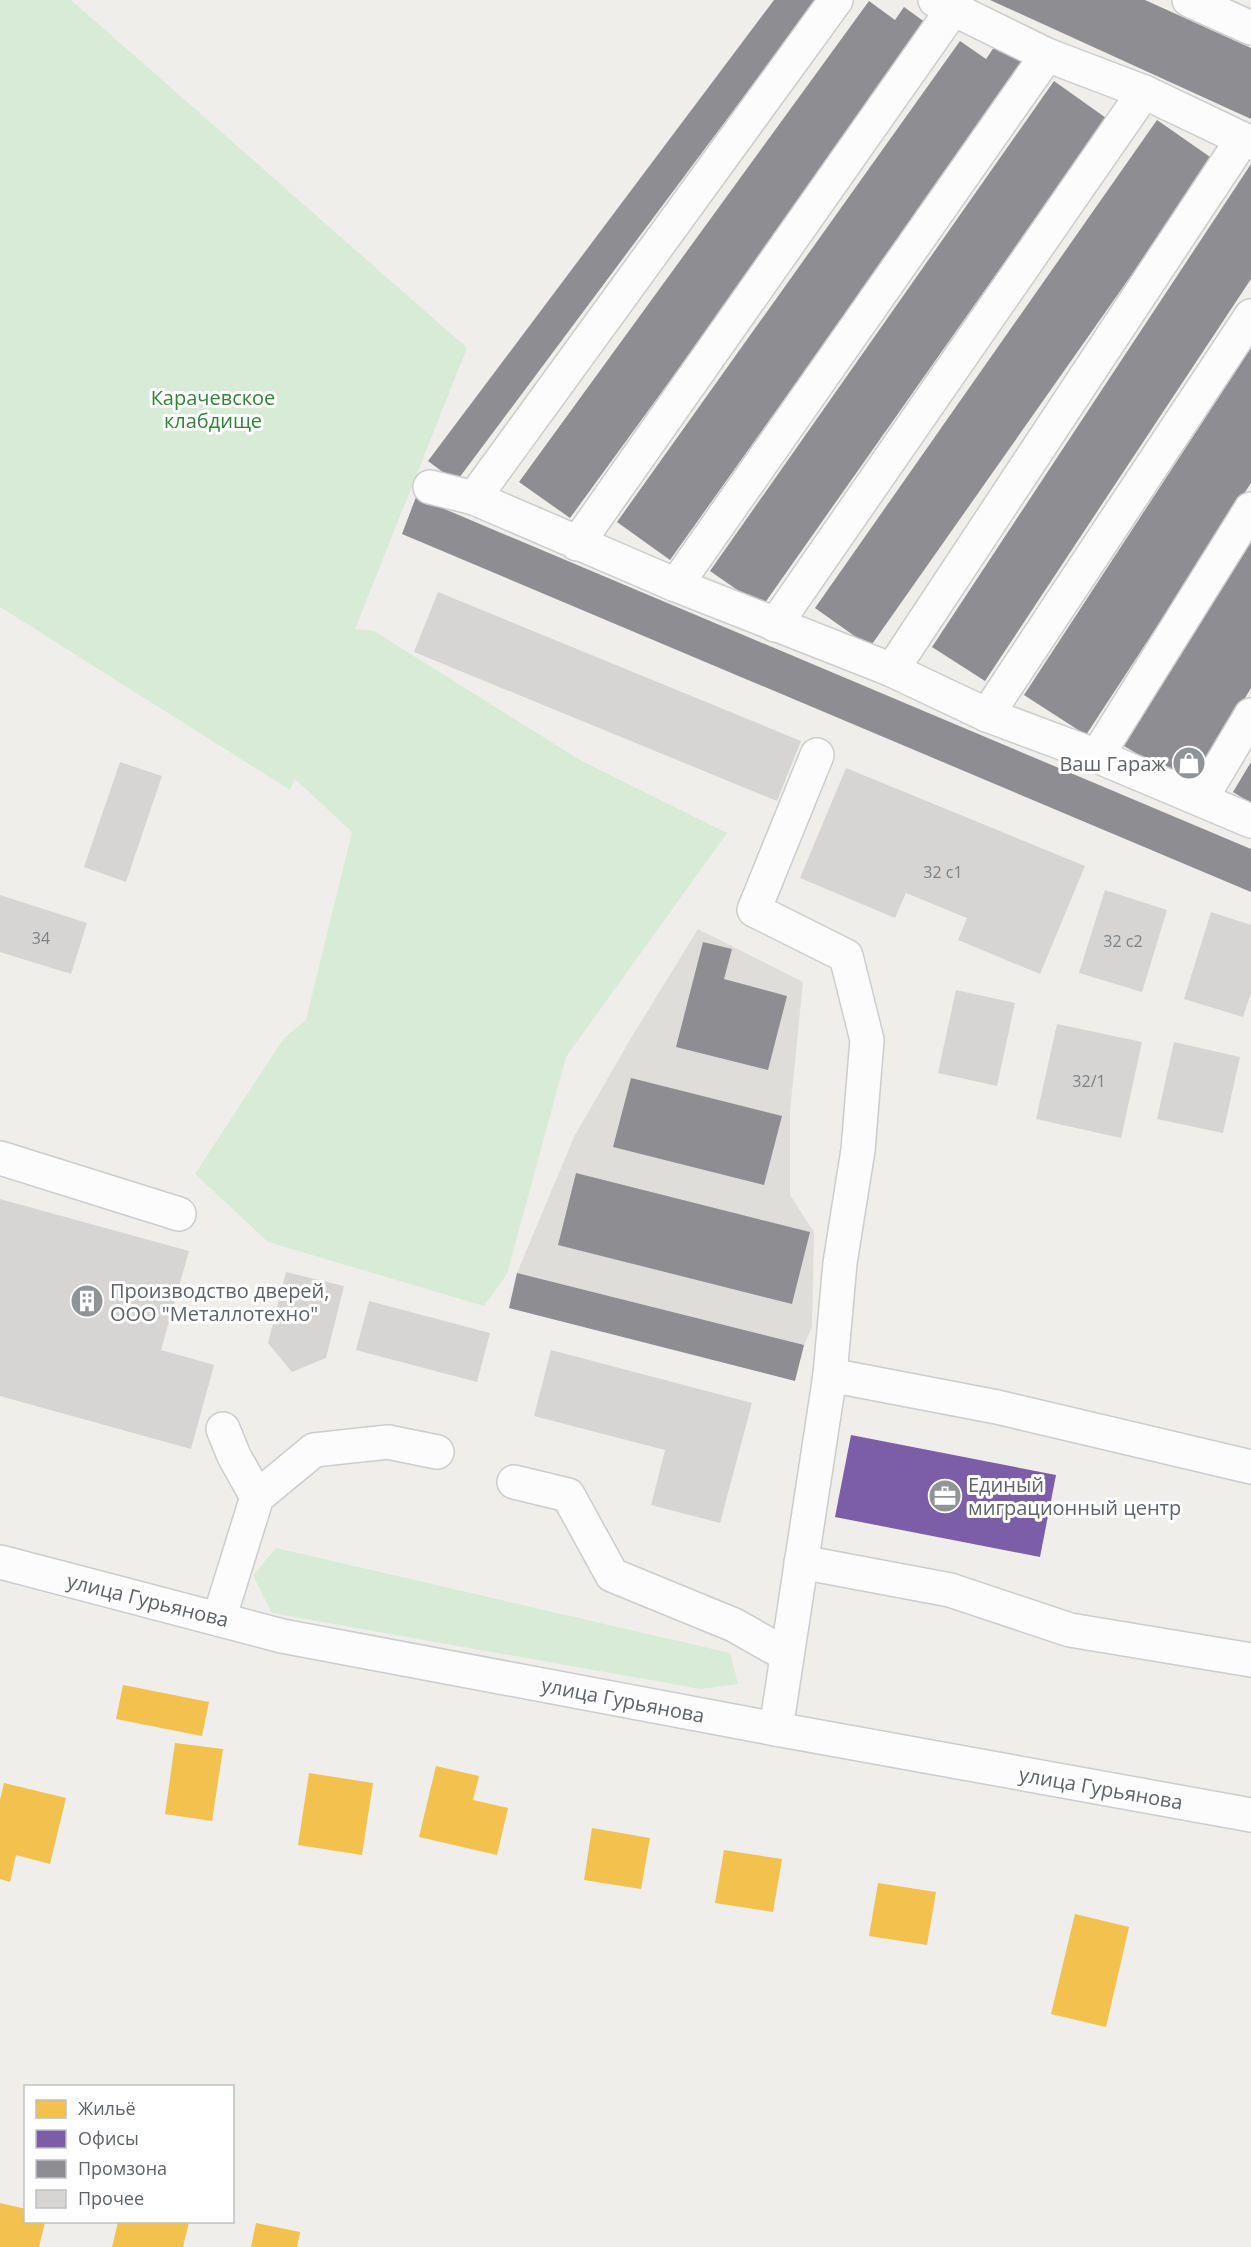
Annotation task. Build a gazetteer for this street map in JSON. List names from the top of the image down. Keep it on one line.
{"streets":{"street":["улица Гурьянова"]},"parks":["Карачевское клабдище"],"places":{"shop":["Ваш Гараж"],"building":["Производство дверей, ООО \"Металлотехно\""],"office":["Единый миграционный центр"]},"house_numbers":["32 с1","34","32 с2","32/1"],"legend":["Жильё","Офисы","Промзона","Прочее"]}
